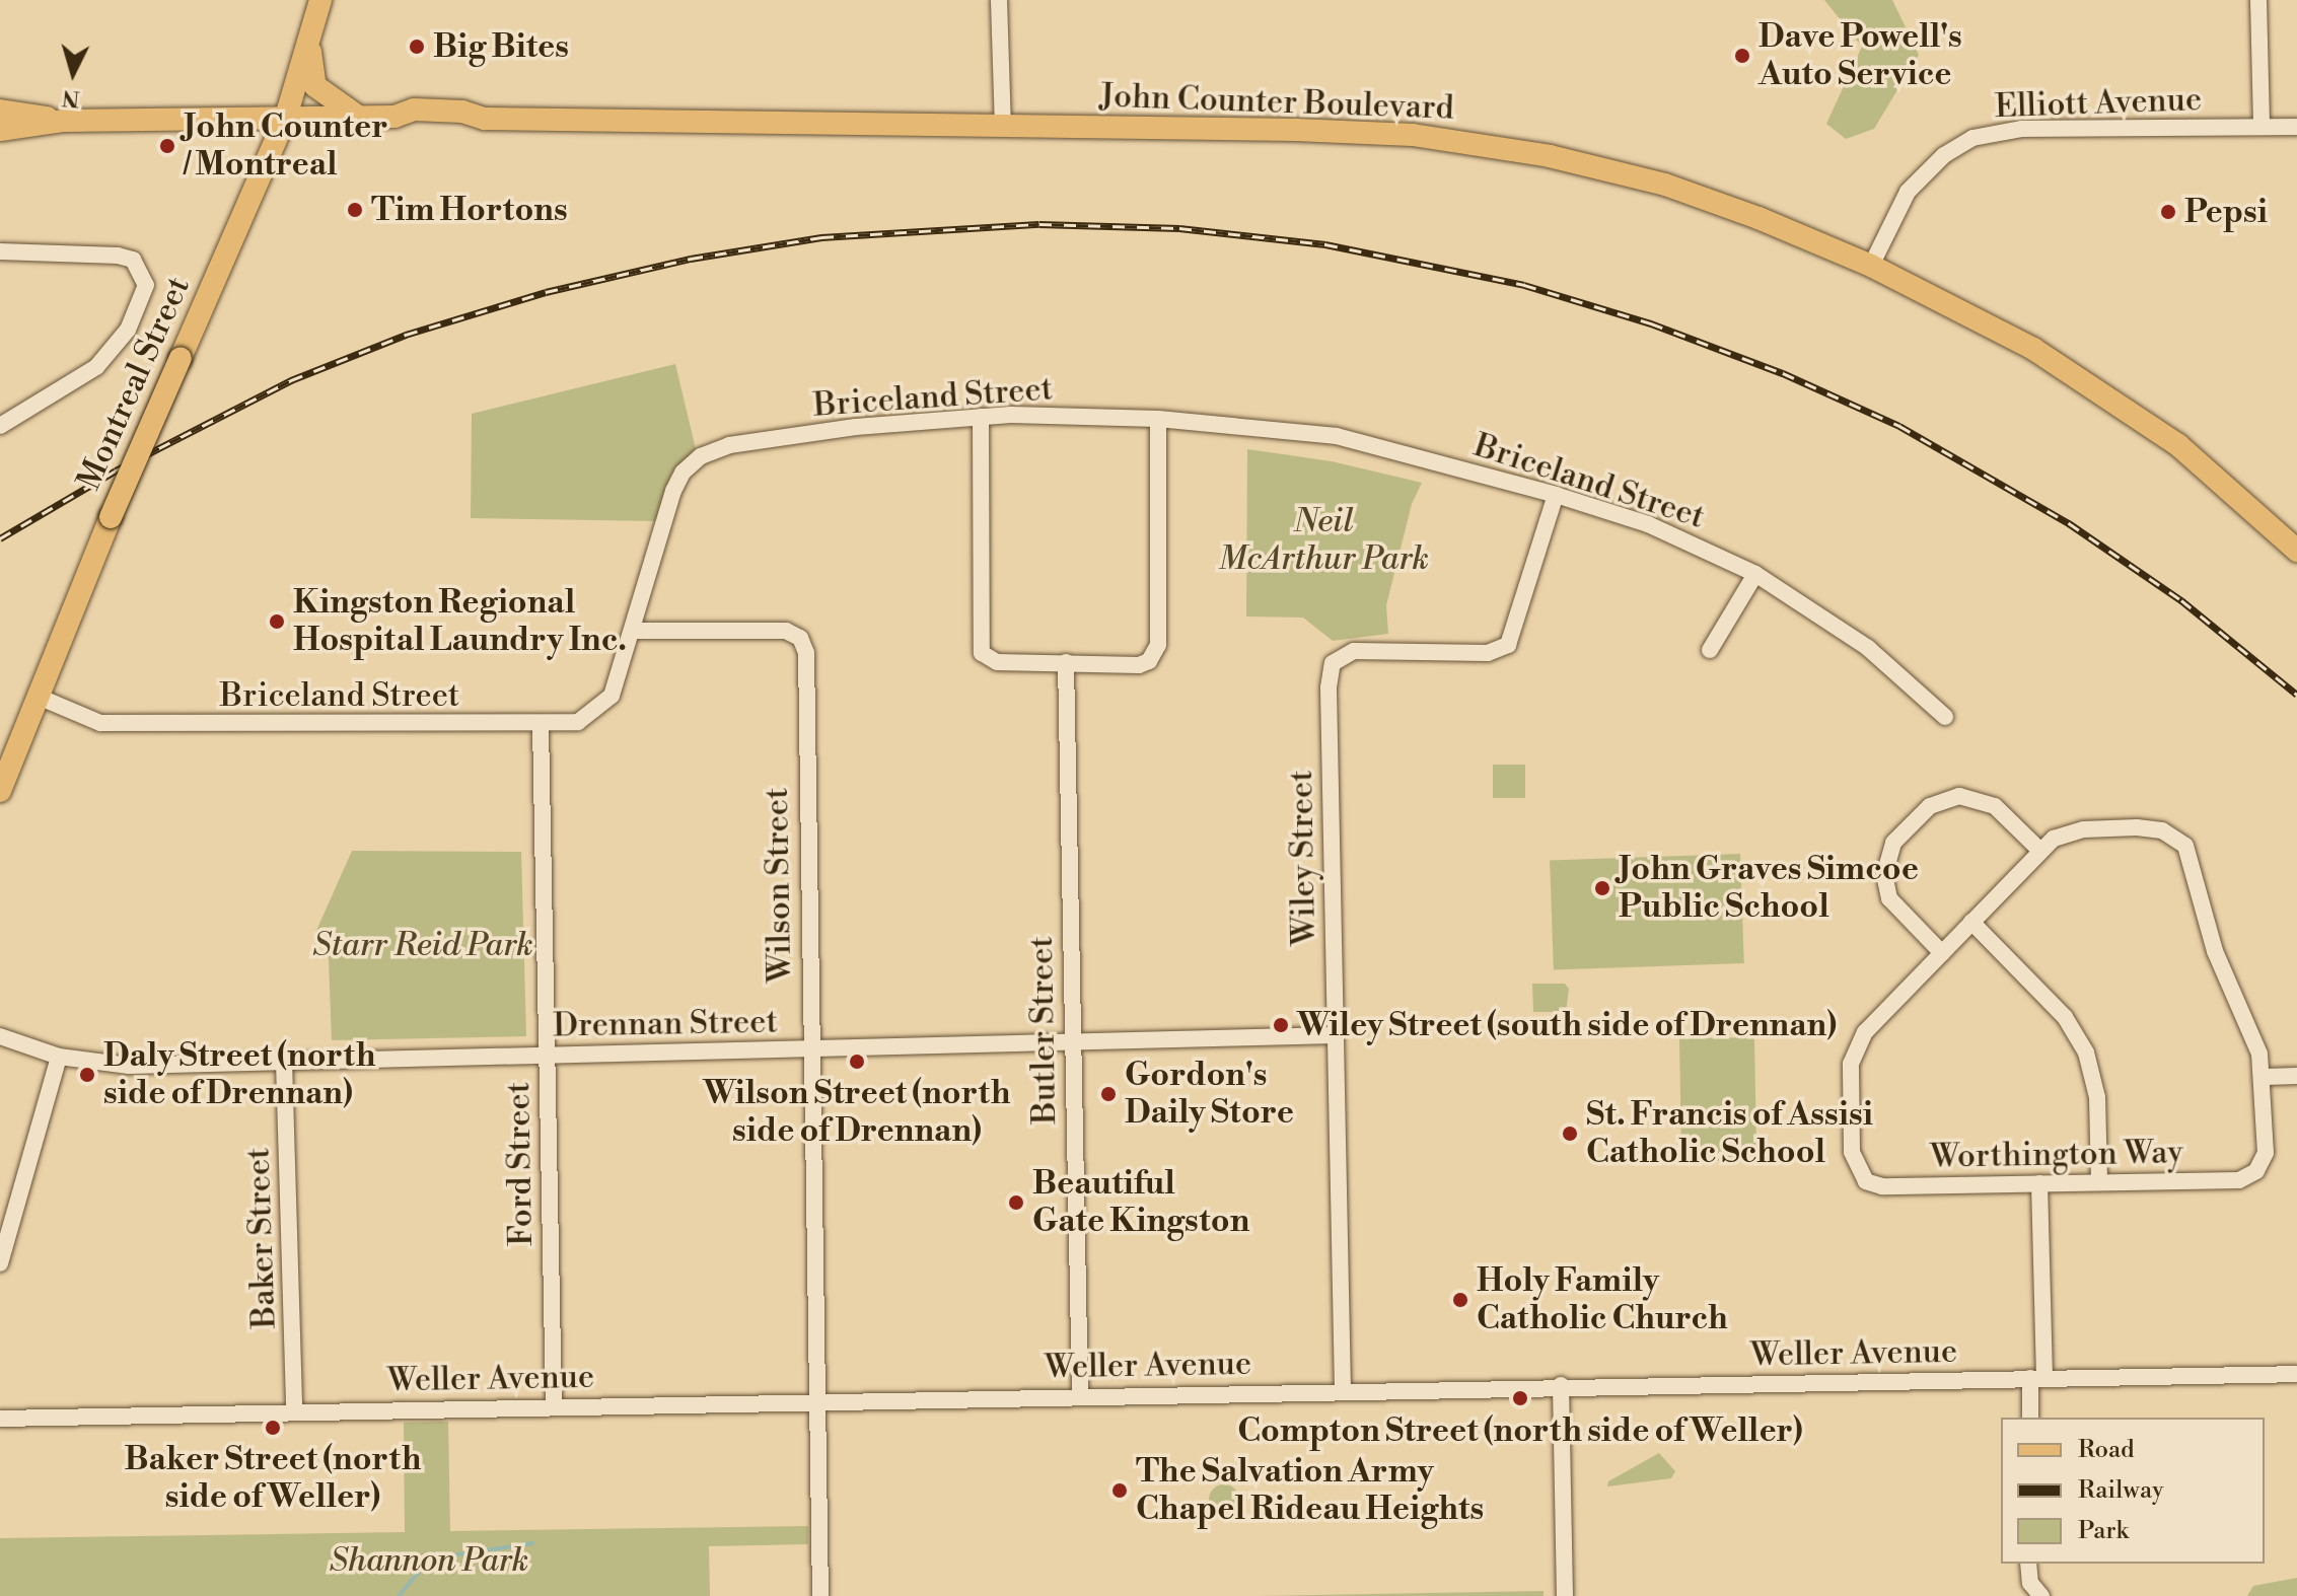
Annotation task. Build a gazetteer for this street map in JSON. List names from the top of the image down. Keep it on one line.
{"streets":{"main road":["John Counter Boulevard","Montreal Street"],"street":["Elliott Avenue","Briceland Street","Wiley Street","Wilson Street","Drennan Street","Butler Street","Worthington Way","Ford Street","Baker Street","Weller Avenue"]},"crossings":[["John Counter Boulevard","Elliott Avenue"],["John Counter Boulevard","Montreal Street"],["Montreal Street","Briceland Street"],["Briceland Street","Wiley Street"],["Briceland Street","Wilson Street"],["Briceland Street","Ford Street"],["Wiley Street","Drennan Street"],["Wiley Street","Weller Avenue"],["Wilson Street","Drennan Street"],["Wilson Street","Weller Avenue"],["Drennan Street","Butler Street"],["Drennan Street","Ford Street"],["Drennan Street","Baker Street"],["Butler Street","Weller Avenue"],["Ford Street","Weller Avenue"],["Baker Street","Weller Avenue"]],"parks":["Neil McArthur Park","Starr Reid Park","Shannon Park"],"places":["Big Bites","Dave Powell's Auto Service","John Counter / Montreal","Tim Hortons","Pepsi","Kingston Regional Hospital Laundry Inc.","John Graves Simcoe Public School","Wiley Street (south side of Drennan)","Wilson Street (north side of Drennan)","Daly Street (north side of Drennan)","Gordon's Daily Store","St. Francis of Assisi Catholic School","Beautiful Gate Kingston","Holy Family Catholic Church","Compton Street (north side of Weller)","Baker Street (north side of Weller)","The Salvation Army Chapel Rideau Heights"],"legend":["Road","Railway","Park"],"north":"bottom"}
